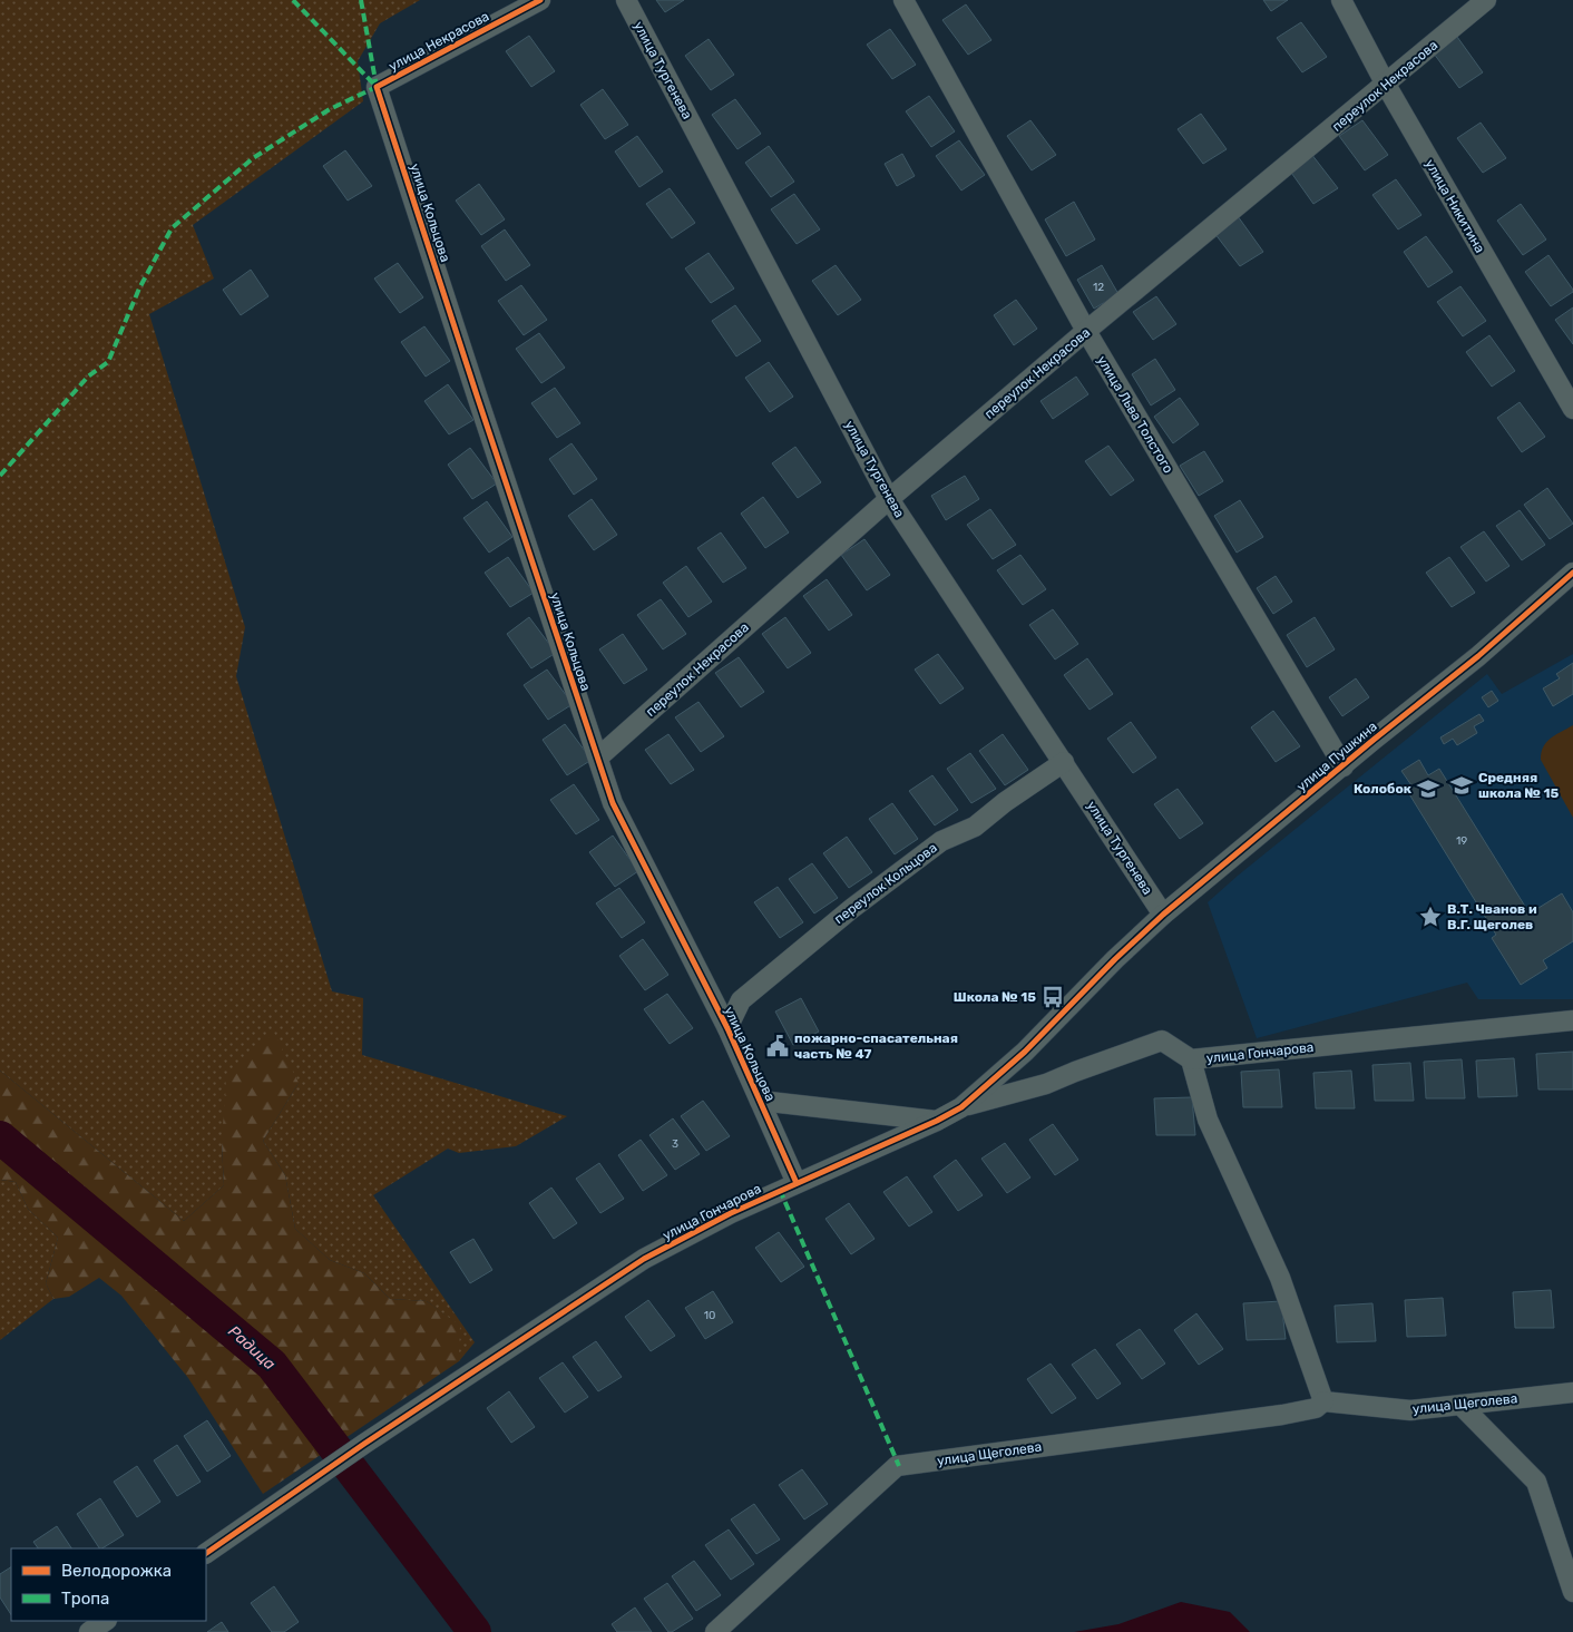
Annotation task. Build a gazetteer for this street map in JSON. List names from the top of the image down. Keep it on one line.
{"streets":{"street":["улица Некрасова","улица Тургенева","переулок Некрасова","улица Никитина","улица Кольцова","улица Льва Толстого","улица Пушкина","переулок Кольцова","улица Гончарова","улица Щеголева"]},"crossings":[["улица Некрасова","улица Кольцова"],["улица Тургенева","переулок Некрасова"],["улица Тургенева","улица Пушкина"],["улица Тургенева","переулок Кольцова"],["переулок Некрасова","улица Никитина"],["переулок Некрасова","улица Кольцова"],["переулок Некрасова","улица Льва Толстого"],["улица Кольцова","переулок Кольцова"],["улица Кольцова","улица Гончарова"],["улица Льва Толстого","улица Пушкина"],["улица Пушкина","улица Гончарова"]],"water":["Радица"],"places":{"school or university":["Средняя школа № 15","Колобок"],"place":["В.Т. Чванов и В.Г. Щеголев"],"bus stop":["Школа № 15"],"public building":["пожарно-спасательная часть № 47"]},"house_numbers":["12","19","3","10"],"legend":["Велодорожка","Тропа"]}
